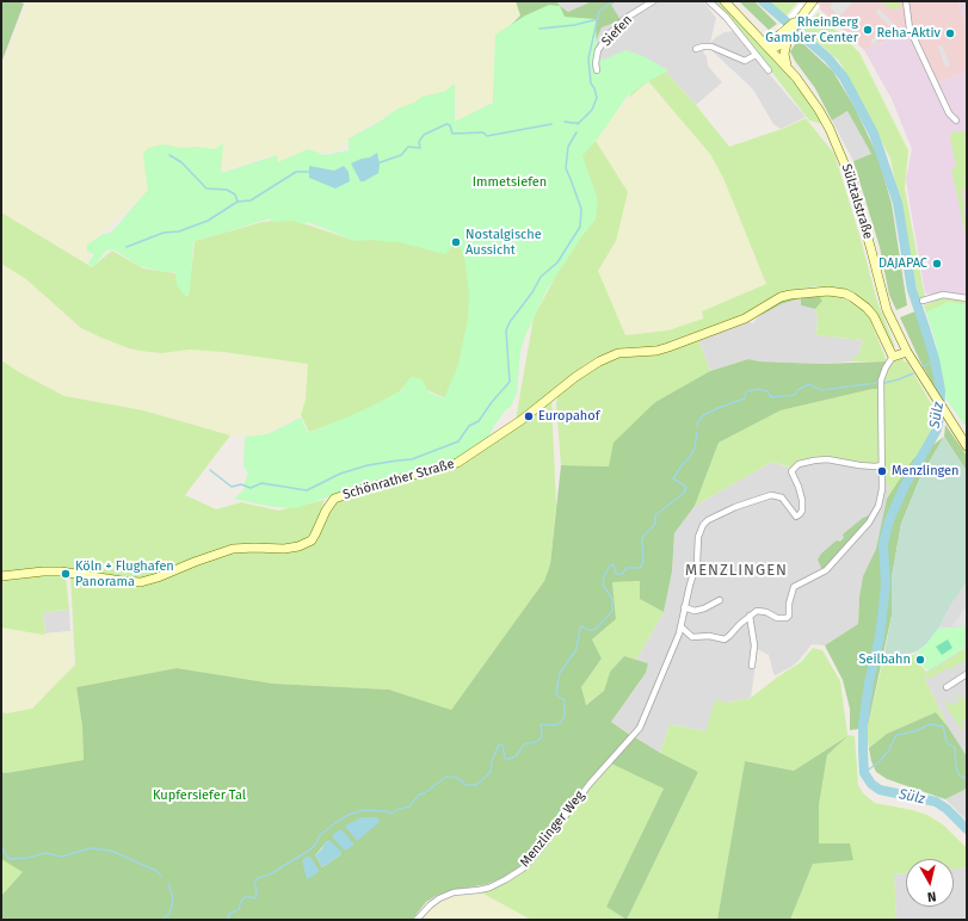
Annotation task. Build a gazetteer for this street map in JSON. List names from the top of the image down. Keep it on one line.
{"streets":{"street":["Siefen","Sülztalstraße","Schönrather Straße","Menzlinger Weg"]},"districts":["MENZLINGEN"],"water":["Sülz"],"parks":["Immetsiefen","Kupfersiefer Tal"],"places":["RheinBerg Gambler Center","Reha-Aktiv","Nostalgische Aussicht","DAJAPAC","Europahof","Menzlingen","Köln + Flughafen Panorama","Seilbahn"],"north":"bottom"}
